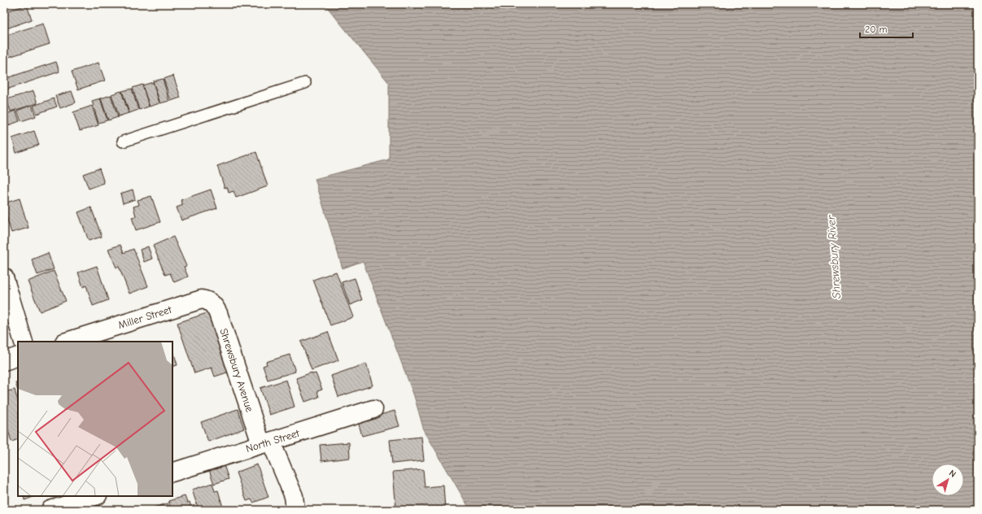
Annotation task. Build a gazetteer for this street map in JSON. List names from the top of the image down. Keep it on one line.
{"streets":{"street":["Miller Street","Shrewsbury Avenue","North Street"]},"crossings":[["Miller Street","Shrewsbury Avenue"],["Shrewsbury Avenue","North Street"]],"water":["Shrewsbury River"],"scale_bar":"20 m","north":"top right"}
